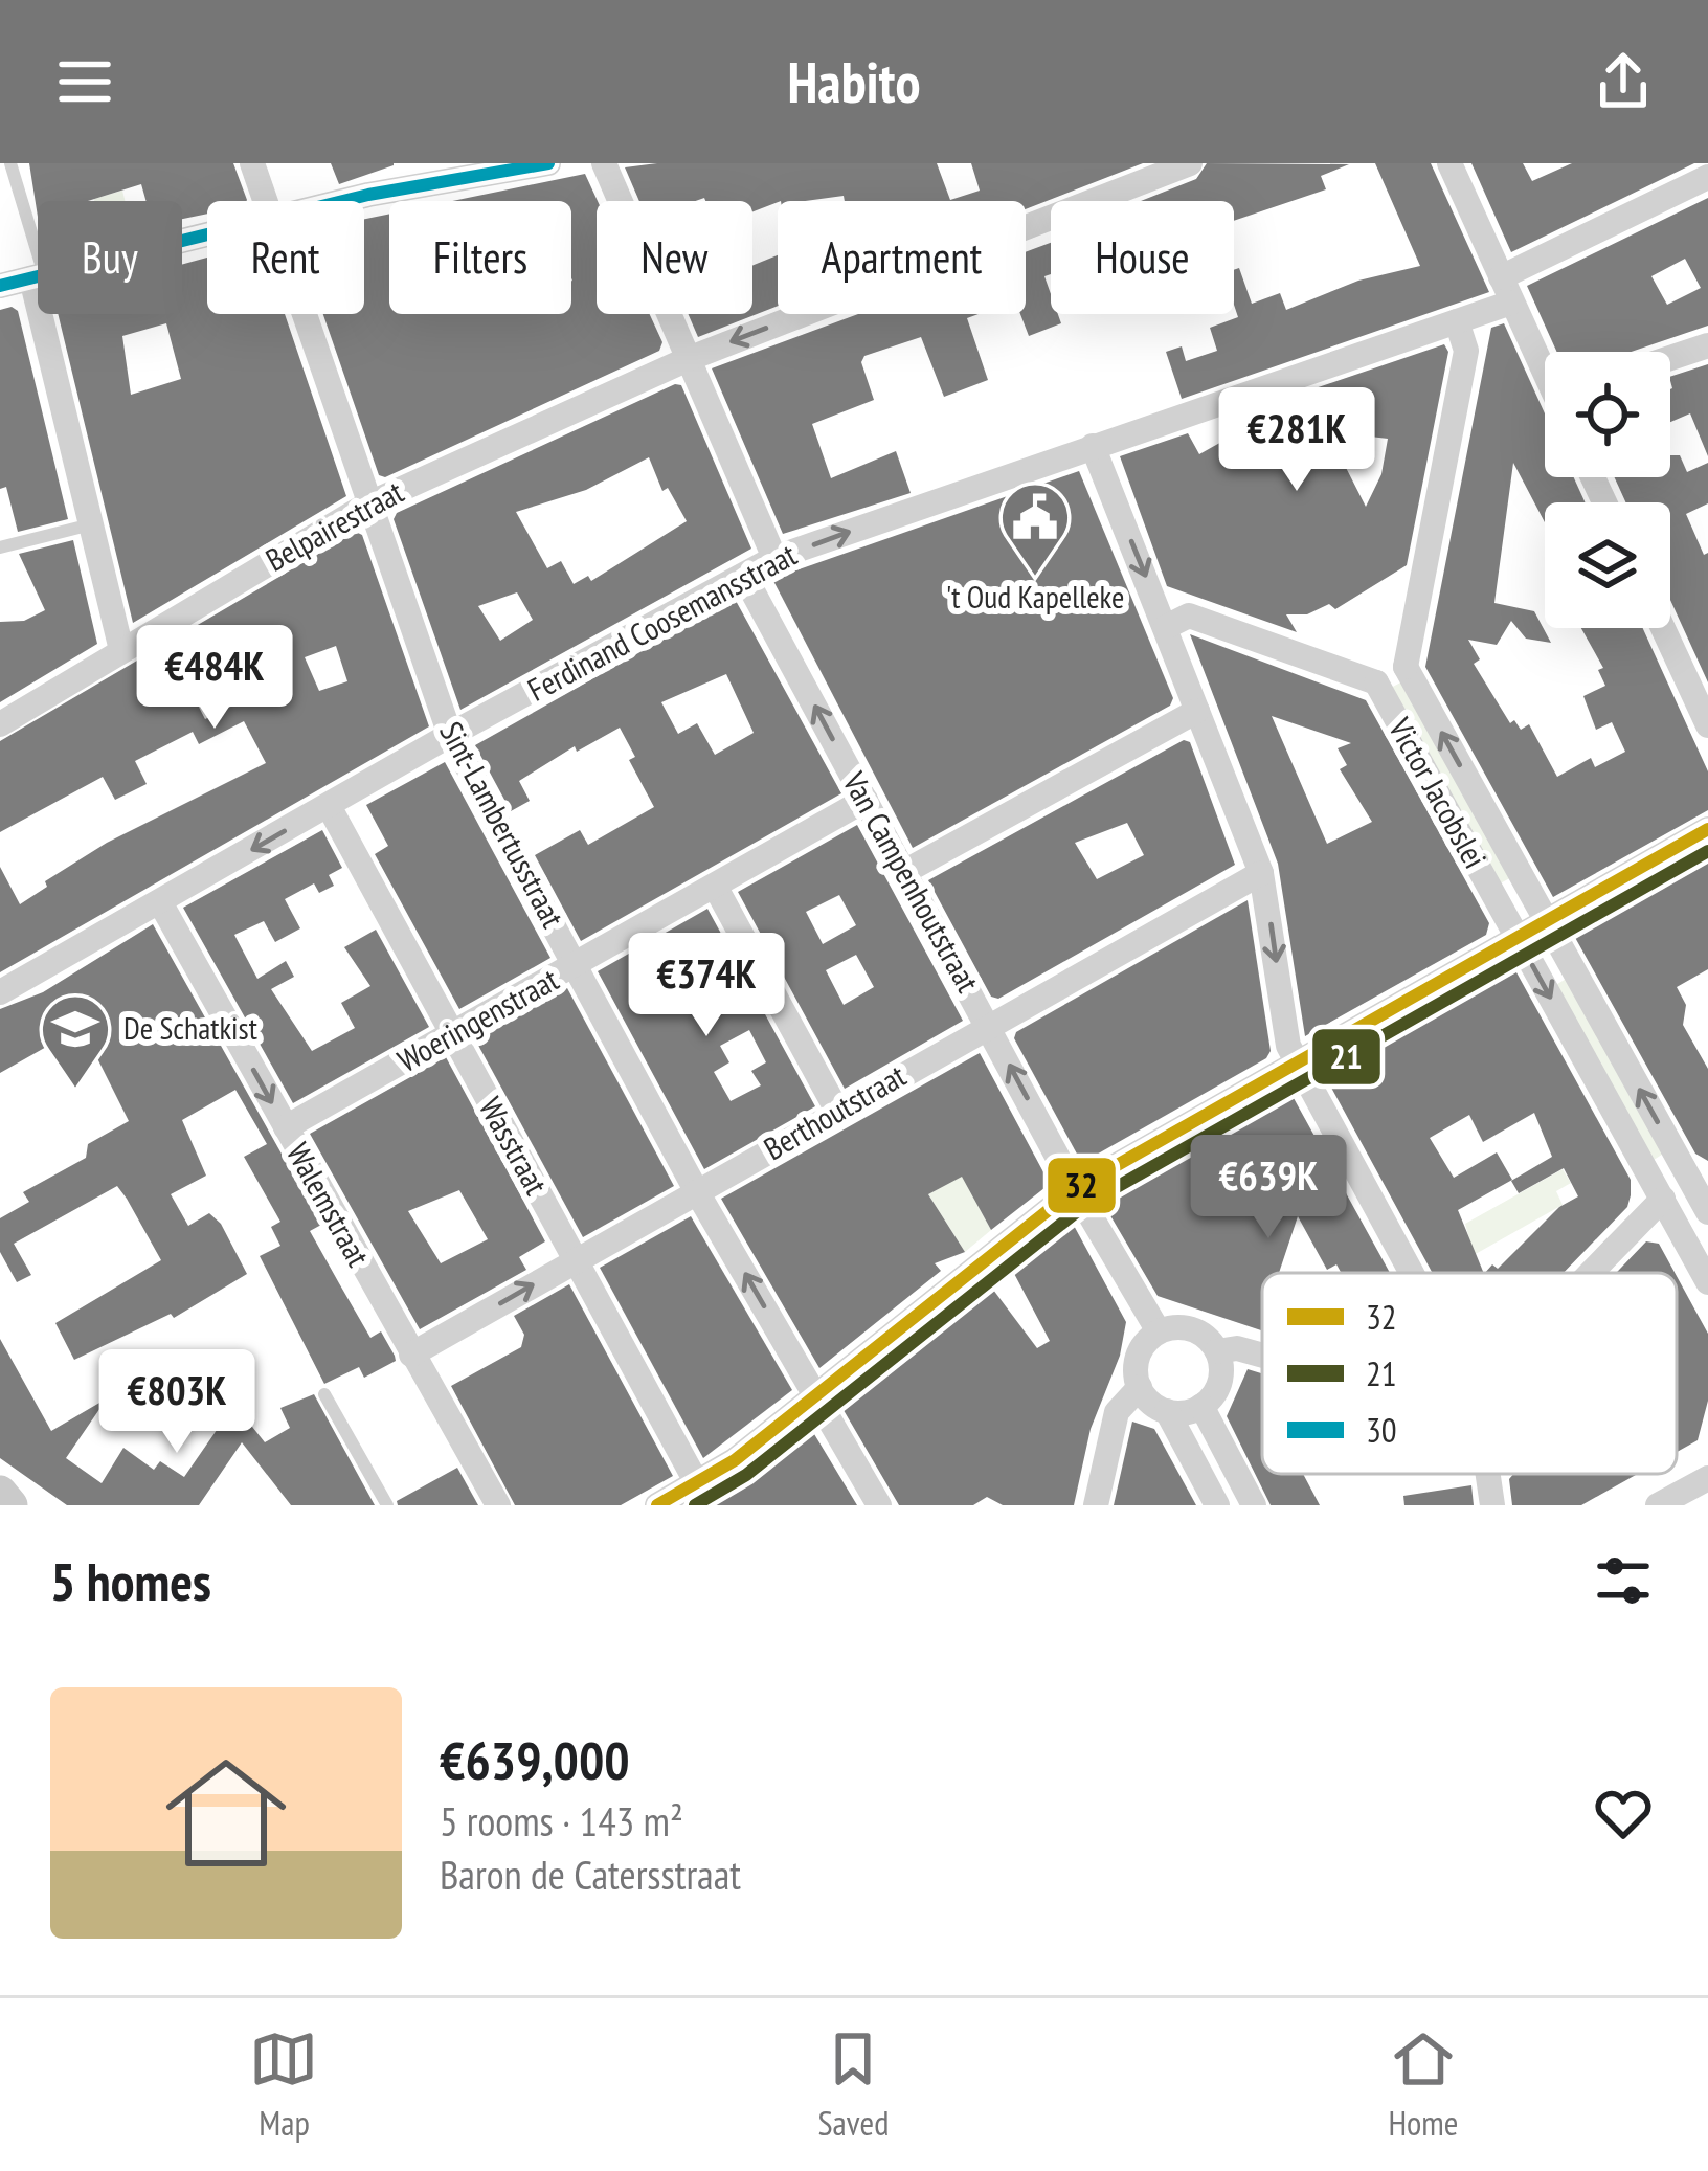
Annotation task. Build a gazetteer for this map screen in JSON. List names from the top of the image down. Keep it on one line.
{"streets":{"street":["Belpairestraat","Ferdinand Coosemansstraat","Victor Jacobslei","Sint-Lambertusstraat","Van Campenhoutstraat","Woeringenstraat","Berthoutstraat","Wasstraat","Walemstraat"]},"crossings":[["Belpairestraat","Sint-Lambertusstraat"],["Ferdinand Coosemansstraat","Sint-Lambertusstraat"],["Ferdinand Coosemansstraat","Van Campenhoutstraat"],["Ferdinand Coosemansstraat","Wasstraat"],["Ferdinand Coosemansstraat","Walemstraat"],["Sint-Lambertusstraat","Woeringenstraat"],["Sint-Lambertusstraat","Berthoutstraat"],["Van Campenhoutstraat","Woeringenstraat"],["Van Campenhoutstraat","Berthoutstraat"],["Woeringenstraat","Wasstraat"],["Woeringenstraat","Walemstraat"],["Berthoutstraat","Wasstraat"],["Berthoutstraat","Walemstraat"]],"one_way":["Belpairestraat","Van Campenhoutstraat","Walemstraat"],"places":{"public building":["'t Oud Kapelleke"],"school or university":["De Schatkist"]},"lines":["transit line 30","transit line 32","transit line 21"],"legend":["32","21","30"],"page":{"header":"Habito","chip":["Buy","Rent","Filters","New","Apartment","House"],"price":["€281K","€484K","€374K","€639K","€803K"],"heading":"5 homes","list":[{"name":"€639,000","note":"5 rooms · 143 m² · Baron de Catersstraat"}],"tabs":["Map","Saved","Home"]}}
